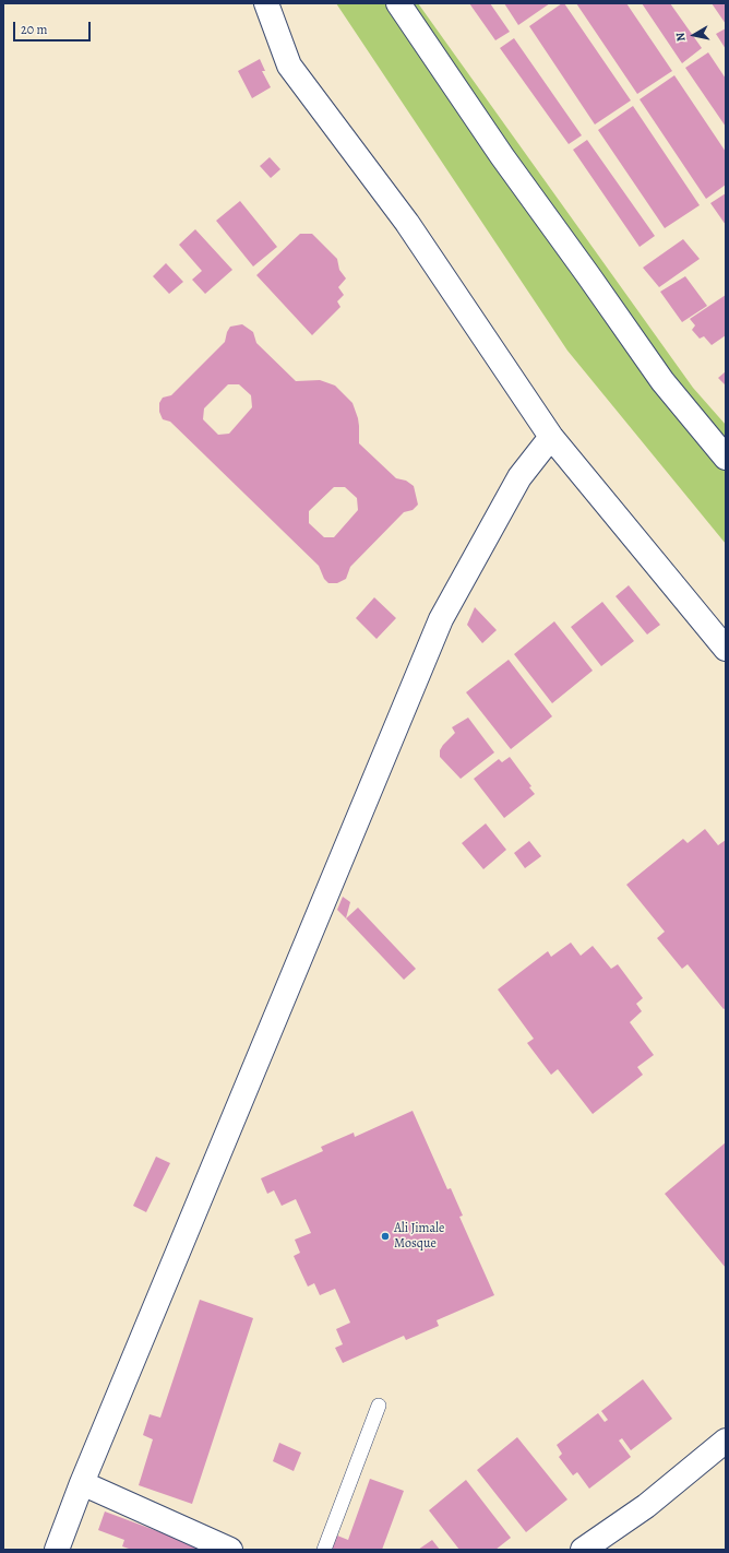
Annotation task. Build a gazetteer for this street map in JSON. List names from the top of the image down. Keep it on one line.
{"places":["Ali Jimale Mosque"],"scale_bar":"20 m","north":"left"}
